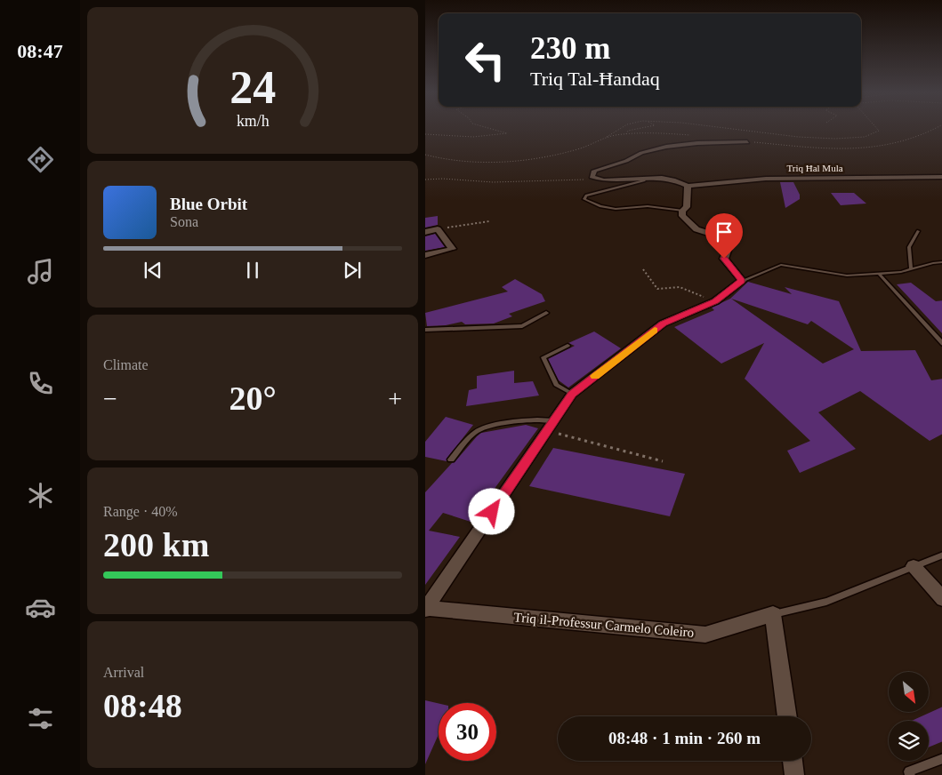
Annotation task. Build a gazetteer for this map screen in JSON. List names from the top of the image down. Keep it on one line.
{"streets":{"street":["Triq Ħal Mula","Triq il-Professur Carmelo Coleiro"]},"north":"bottom right","page":{"tabs":"08:47","turn":["230 m","Triq Tal-Ħandaq"],"song":["Blue Orbit","Sona"],"tile":["Climate",["Range · 40%","200 km"],["Arrival","08:48"]],"heat":["−","20°","+"],"limit":"30","trip":"08:48 · 1 min · 260 m","gauge":["24","km/h"]}}
